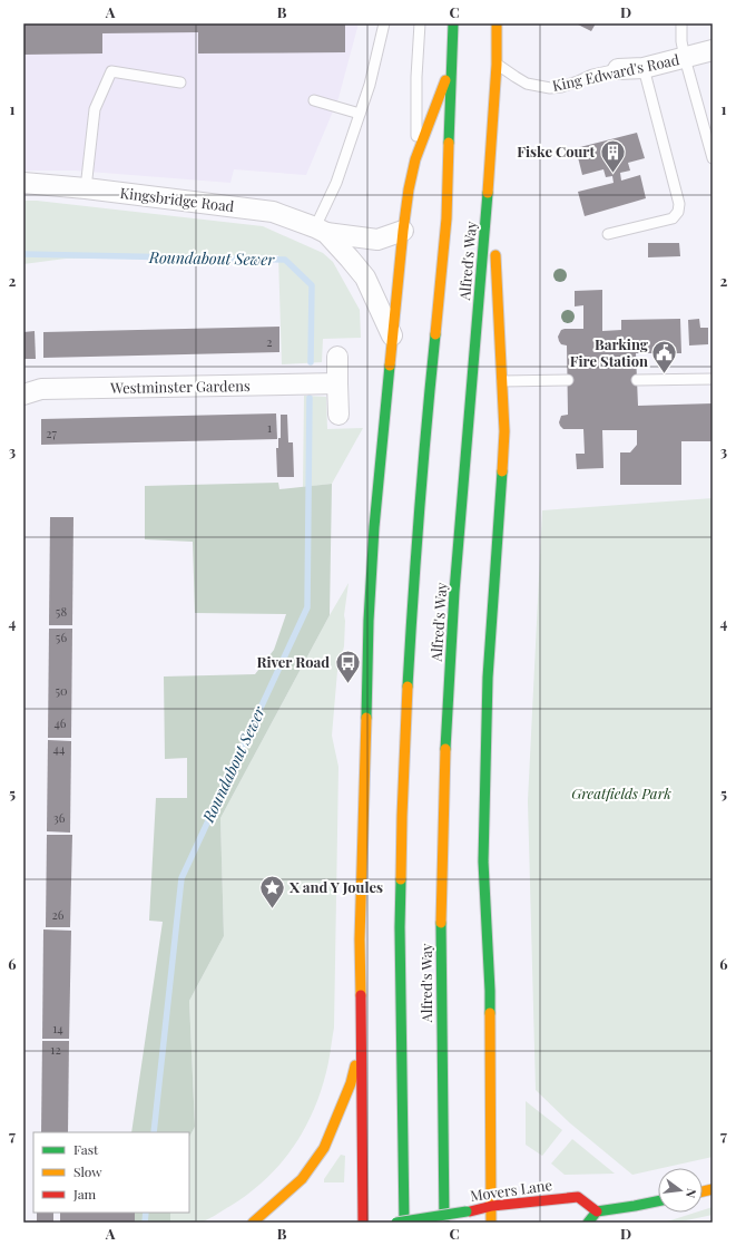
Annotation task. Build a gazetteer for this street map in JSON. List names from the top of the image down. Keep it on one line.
{"streets":{"main road":["Alfred's Way","Movers Lane"],"street":["King Edward's Road","Kingsbridge Road","Westminster Gardens"]},"crossings":[["King Edward's Road","Alfred's Way"]],"water":["Roundabout Sewer"],"parks":["Greatfields Park"],"places":{"building":["Fiske Court"],"public building":["Barking Fire Station"],"bus stop":["River Road"],"place":["X and Y Joules"]},"house_numbers":["2","1","27","58","56","50","46","44","36","26","14","12"],"legend":["Fast","Slow","Jam"],"north":"right","grid":{"columns":["A","B","C","D"],"rows":["1","2","3","4","5","6","7"]}}
